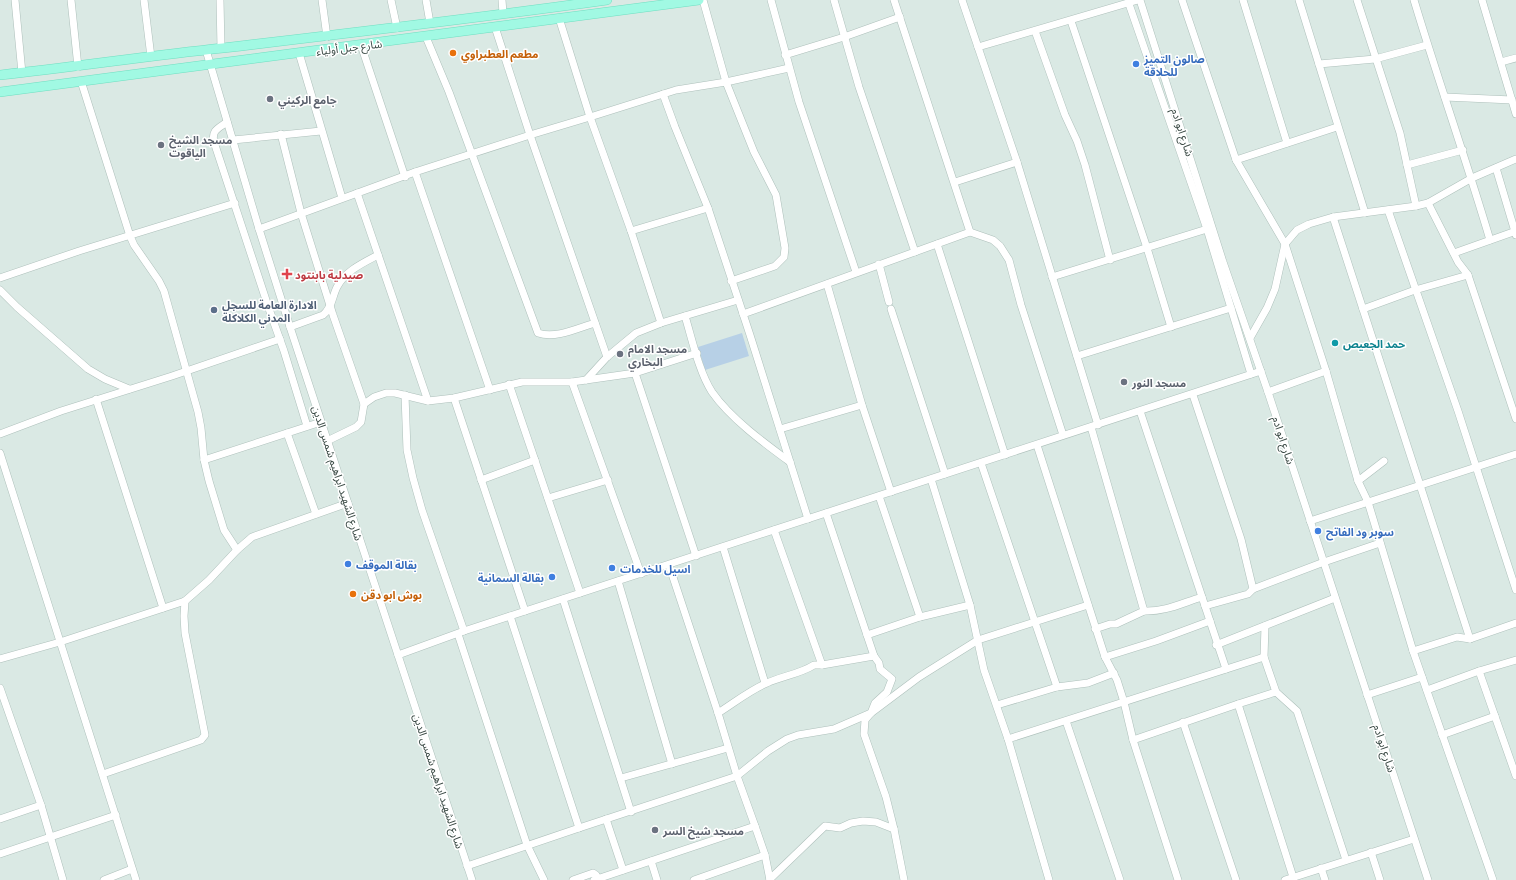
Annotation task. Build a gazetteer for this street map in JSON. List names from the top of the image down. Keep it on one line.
{"streets":{"main road":["شارع جبل أولياء"],"street":["شارع ابو ادم","شارع الشهيد ابراهيم شمس الدين"]},"crossings":[["شارع جبل أولياء","شارع الشهيد ابراهيم شمس الدين"]],"places":{"other":["مطعم العطبراوي","صالون التميز للحلاقة","جامع الركيني","مسجد الشيخ الياقوت","الادارة العامة للسجل المدني الكلاكلة","حمد الجعيص","مسجد الامام البخاري","مسجد النور","سوبر ود الفاتح","بقالة الموقف","اسيل للخدمات","بقالة السمانية","بوش ابو دقن","مسجد شيخ السر"],"health":["صيدلية بابنتود"]}}
